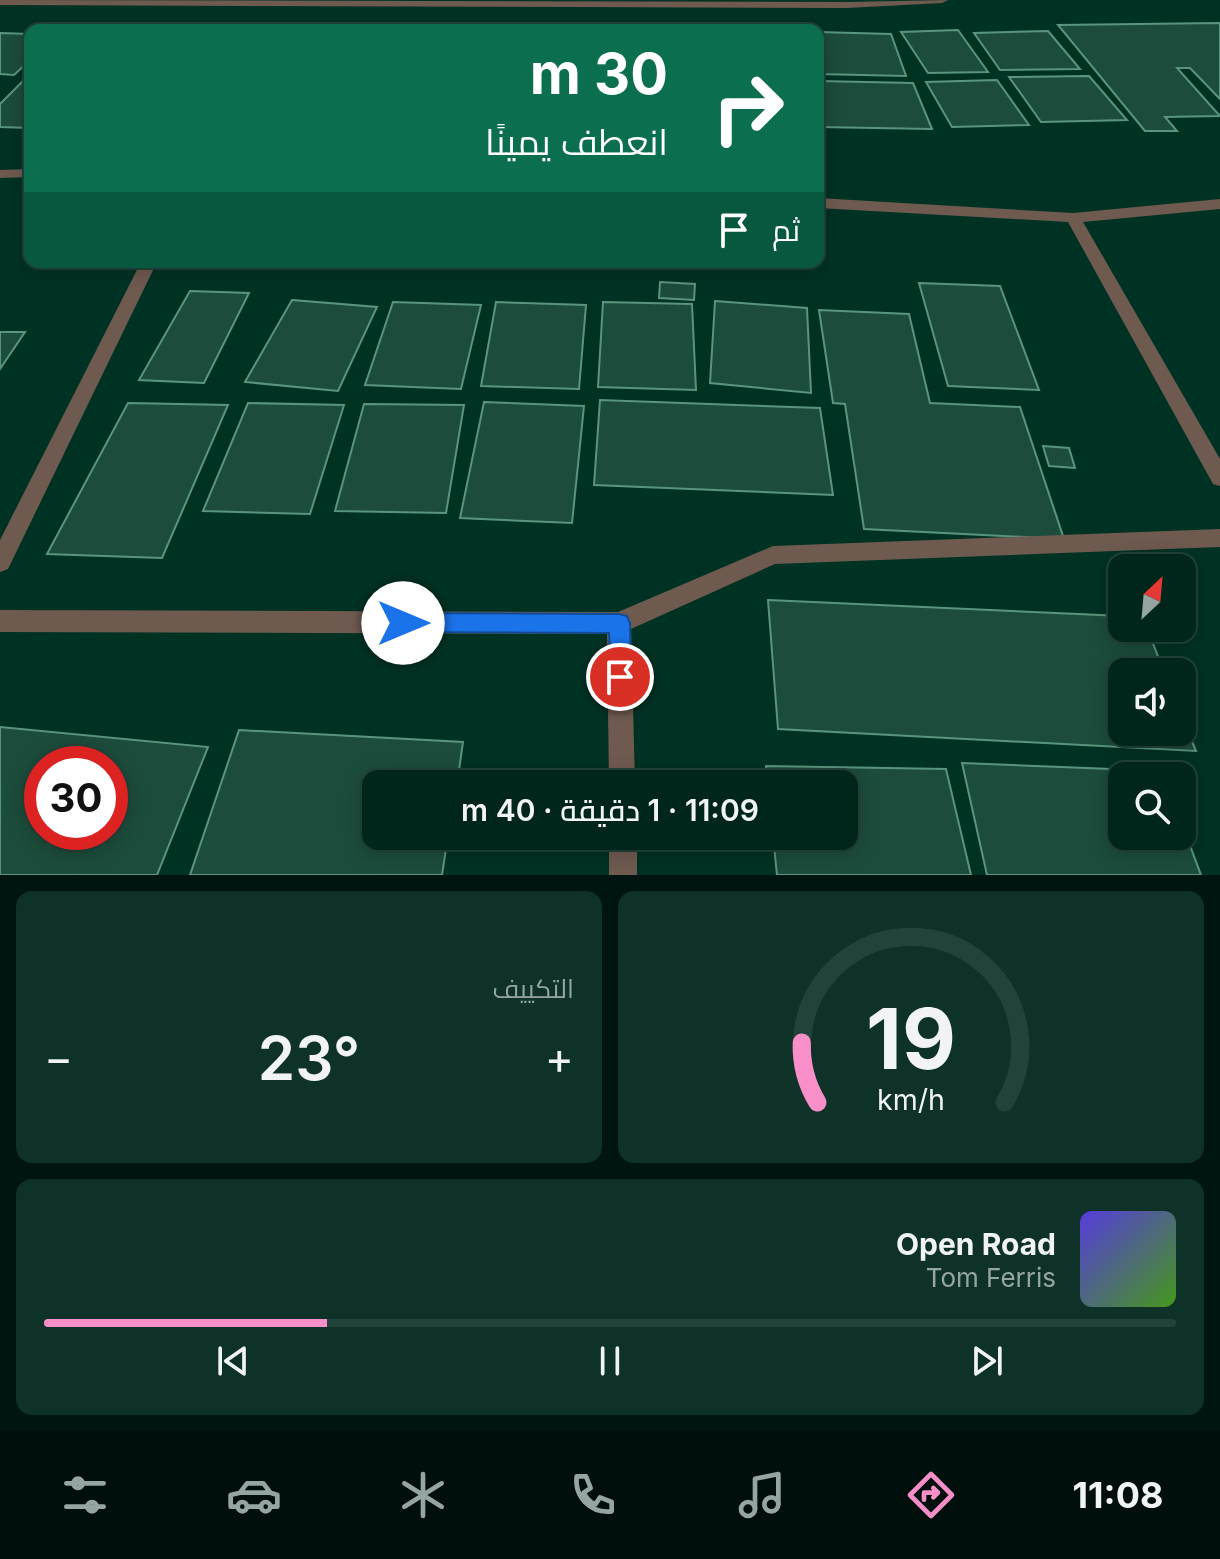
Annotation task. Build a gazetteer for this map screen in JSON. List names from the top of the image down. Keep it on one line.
{"north":"top right","page":{"turn":["30 m","انعطف يمينًا"],"then":"ثم","limit":"30","trip":"11:09 · 1 دقيقة · 40 m","tile":"التكييف","heat":["−","23°","+"],"song":["Open Road","Tom Ferris"],"tabs":"11:08","gauge":["19","km/h"]}}
